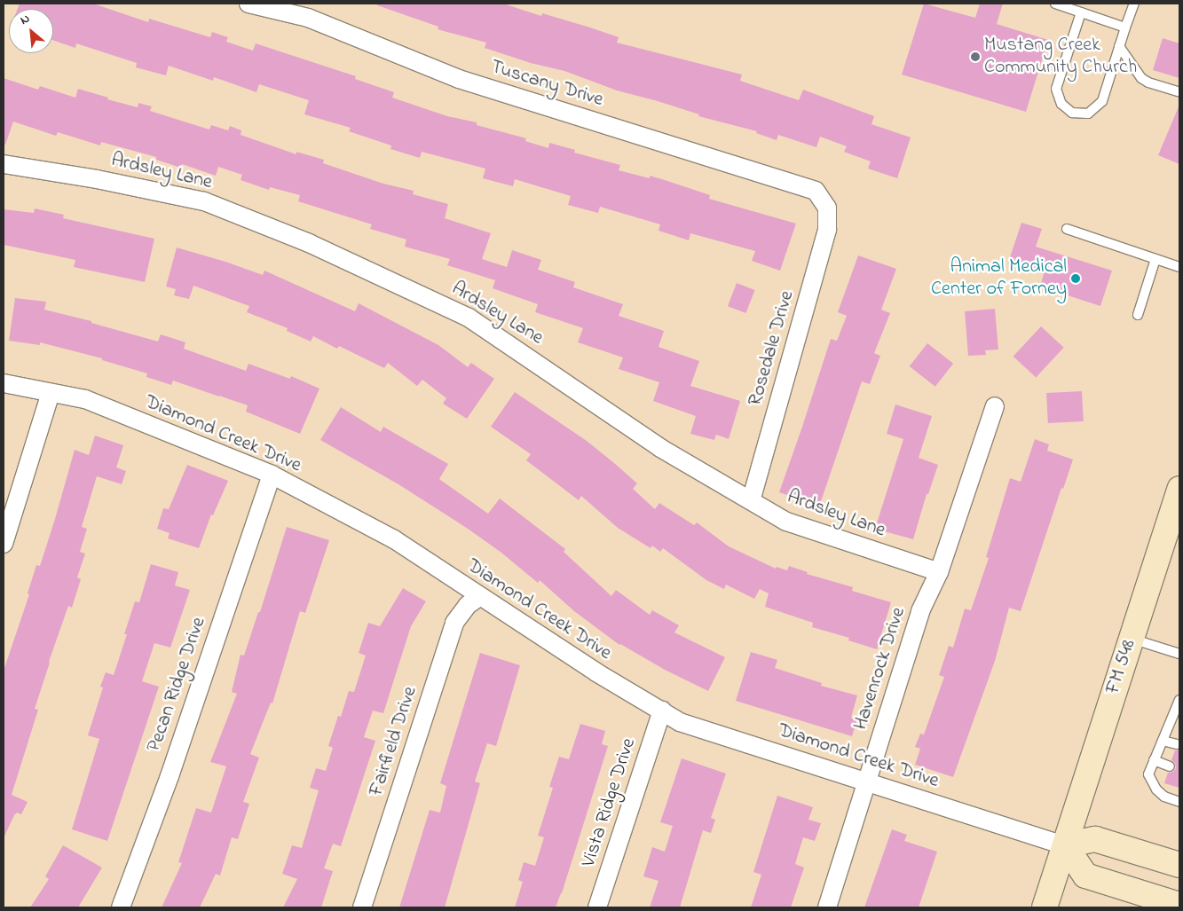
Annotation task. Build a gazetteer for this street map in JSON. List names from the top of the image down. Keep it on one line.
{"streets":{"main road":["FM 548"],"street":["Tuscany Drive","Ardsley Lane","Rosedale Drive","Diamond Creek Drive","Havenrock Drive","Pecan Ridge Drive","Fairfield Drive","Vista Ridge Drive"]},"crossings":[["Tuscany Drive","Rosedale Drive"],["Ardsley Lane","Rosedale Drive"],["Ardsley Lane","Havenrock Drive"],["Diamond Creek Drive","FM 548"],["Diamond Creek Drive","Havenrock Drive"],["Diamond Creek Drive","Pecan Ridge Drive"],["Diamond Creek Drive","Fairfield Drive"],["Diamond Creek Drive","Vista Ridge Drive"]],"places":["Mustang Creek Community Church","Animal Medical Center of Forney"],"north":"top left"}
